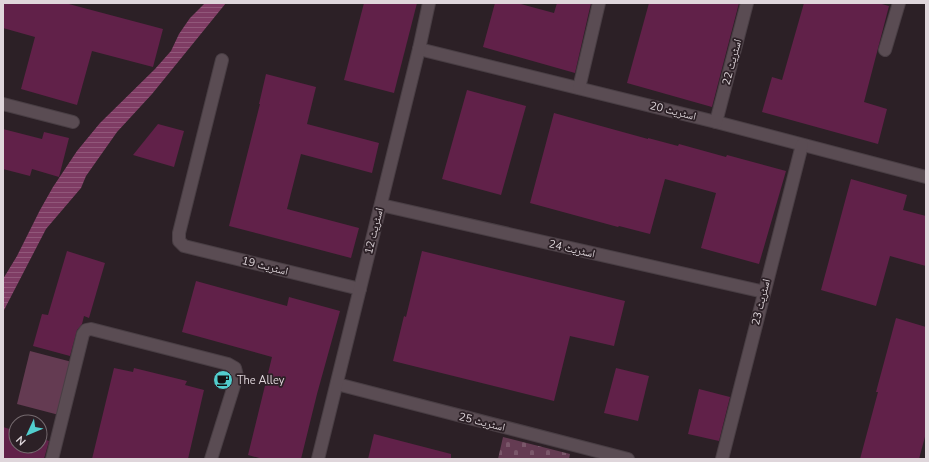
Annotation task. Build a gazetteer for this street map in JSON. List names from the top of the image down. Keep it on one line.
{"streets":{"street":["اسٹریٹ 22","اسٹریٹ 20","اسٹریٹ 12","اسٹریٹ 24","اسٹریٹ 19","اسٹریٹ 23","اسٹریٹ 25"]},"crossings":[["اسٹریٹ 22","اسٹریٹ 20"],["اسٹریٹ 20","اسٹریٹ 12"],["اسٹریٹ 20","اسٹریٹ 23"],["اسٹریٹ 12","اسٹریٹ 24"],["اسٹریٹ 12","اسٹریٹ 19"],["اسٹریٹ 12","اسٹریٹ 25"],["اسٹریٹ 24","اسٹریٹ 23"]],"places":{"cafe":["The Alley"]},"north":"bottom left"}
